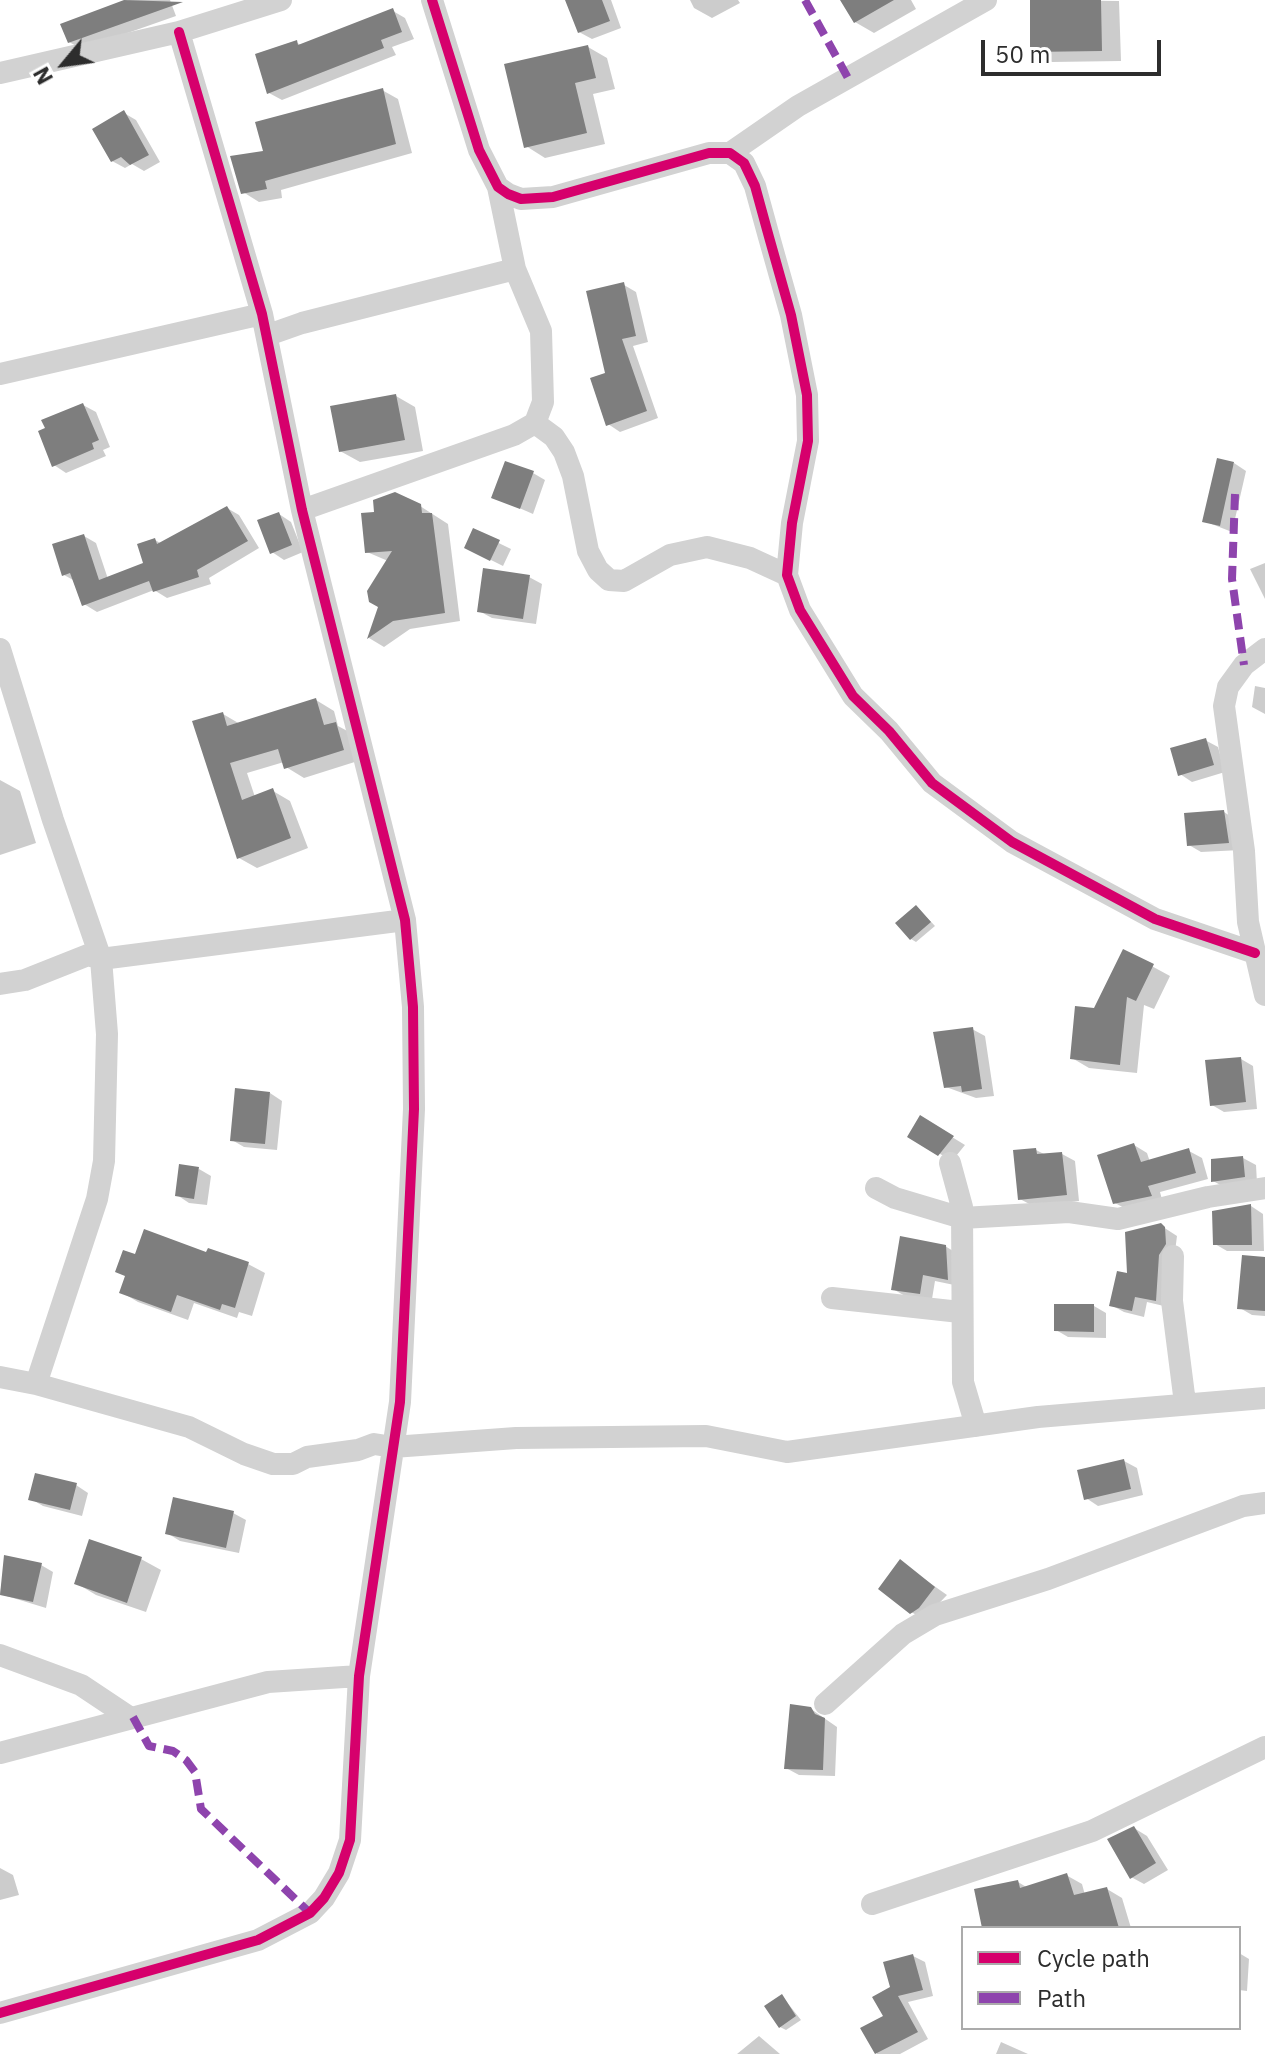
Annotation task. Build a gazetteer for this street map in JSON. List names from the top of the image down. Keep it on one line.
{"legend":["Cycle path","Path"],"scale_bar":"50 m","north":"bottom left"}
